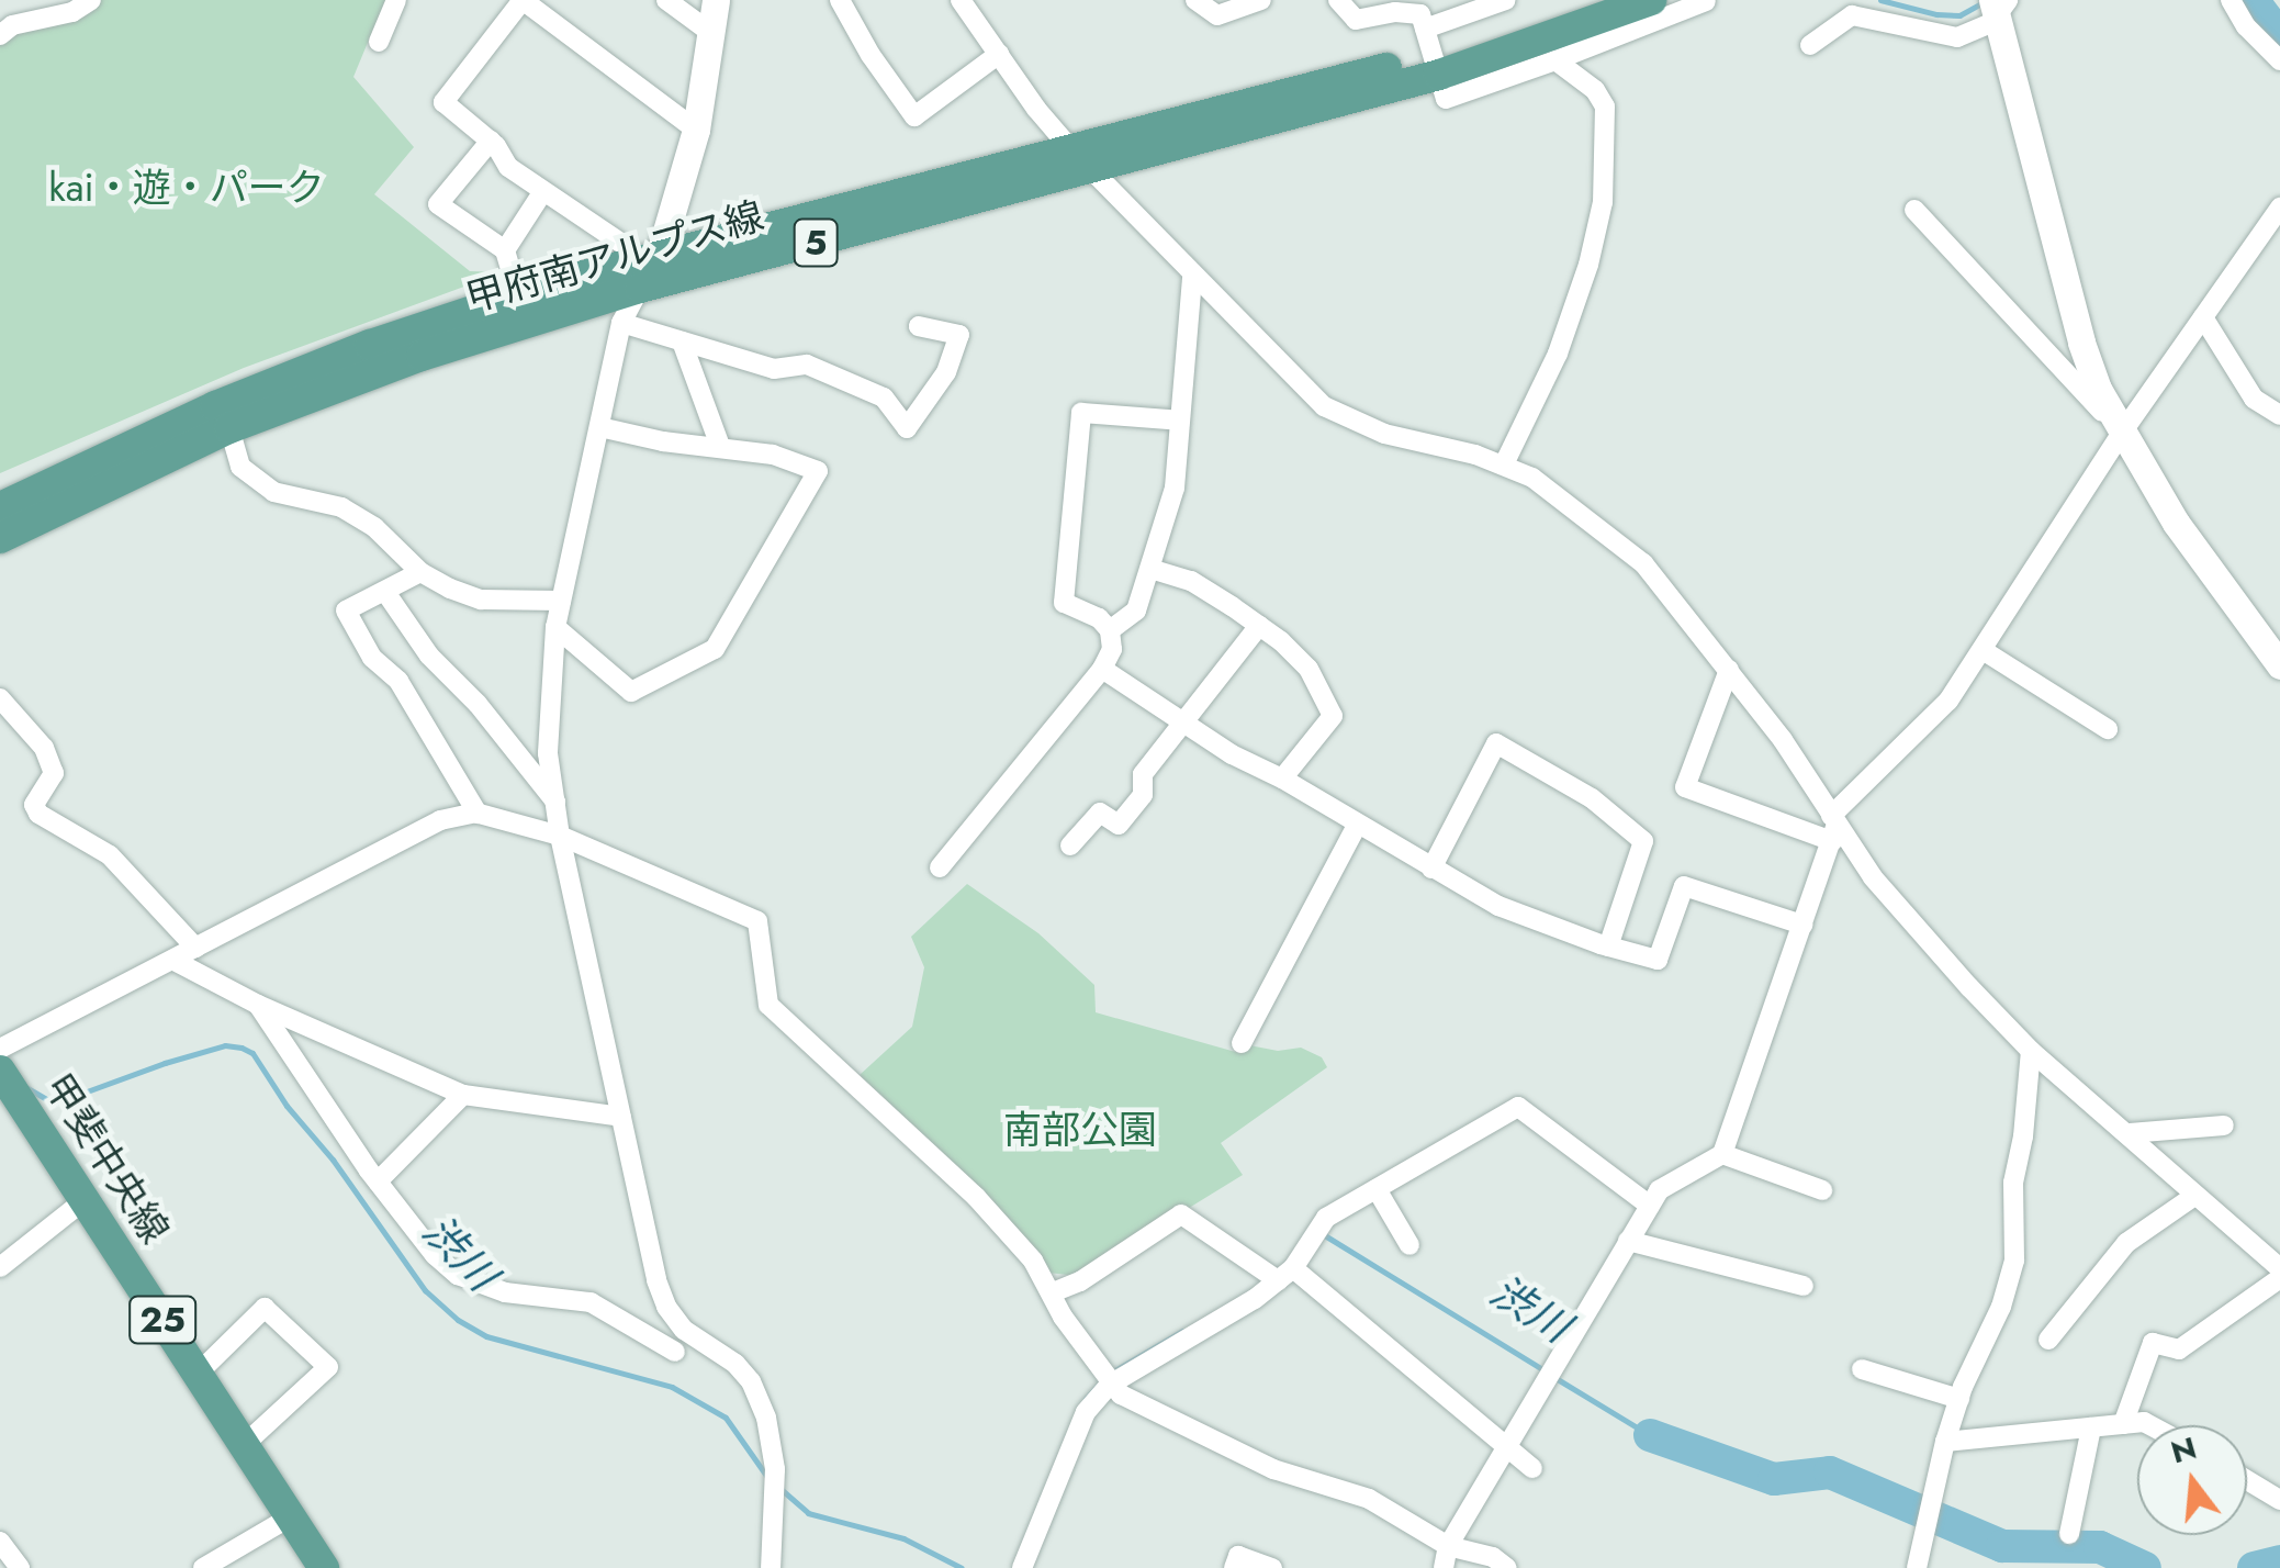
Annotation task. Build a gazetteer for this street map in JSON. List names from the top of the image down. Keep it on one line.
{"streets":{"main road":["5","甲府南アルプス線","甲斐中央線","25"]},"water":["渋川"],"parks":["kai・遊・パーク","南部公園"],"north":"top"}
